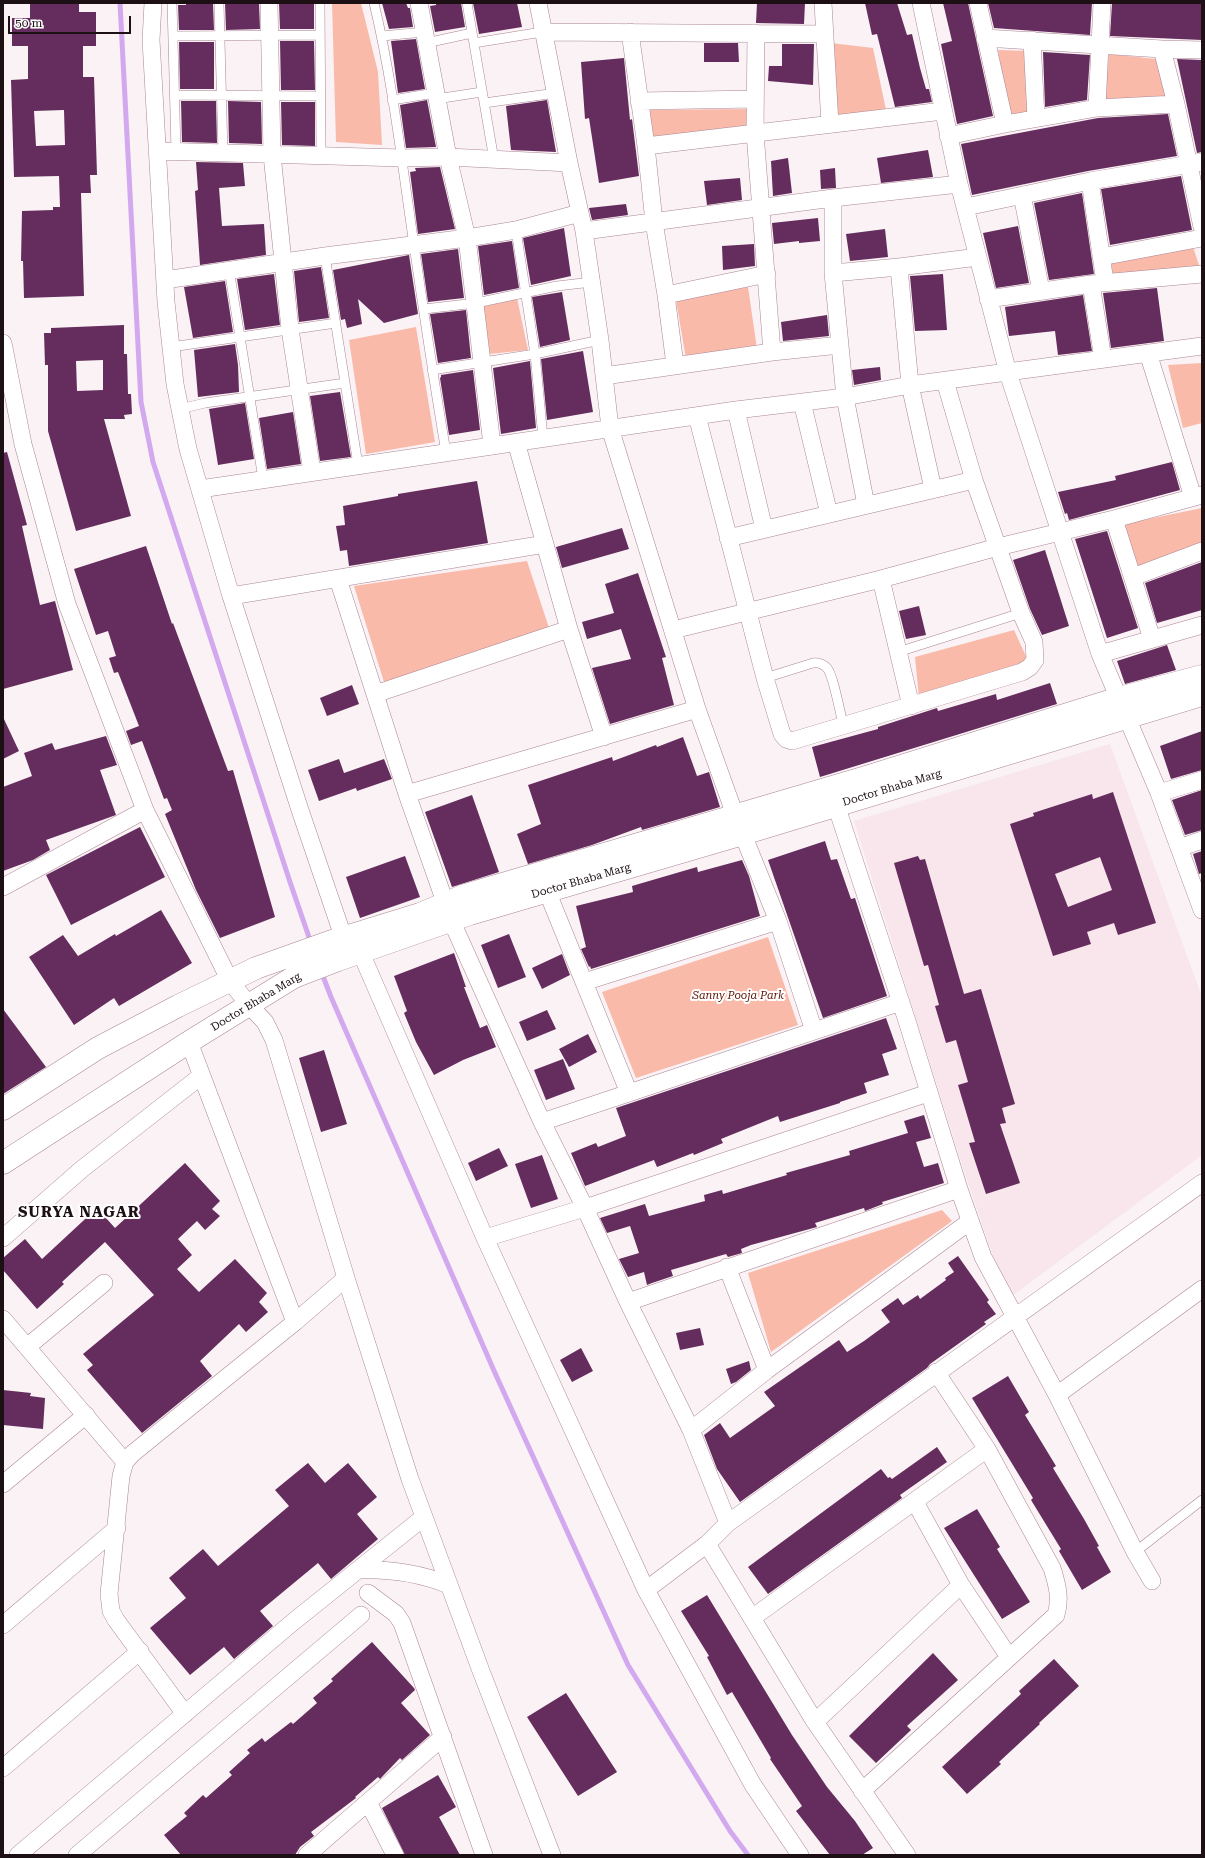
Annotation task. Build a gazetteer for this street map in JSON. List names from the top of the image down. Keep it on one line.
{"streets":{"street":["Doctor Bhaba Marg"]},"districts":["SURYA NAGAR"],"parks":["Sanny Pooja Park"],"scale_bar":"50 m"}
